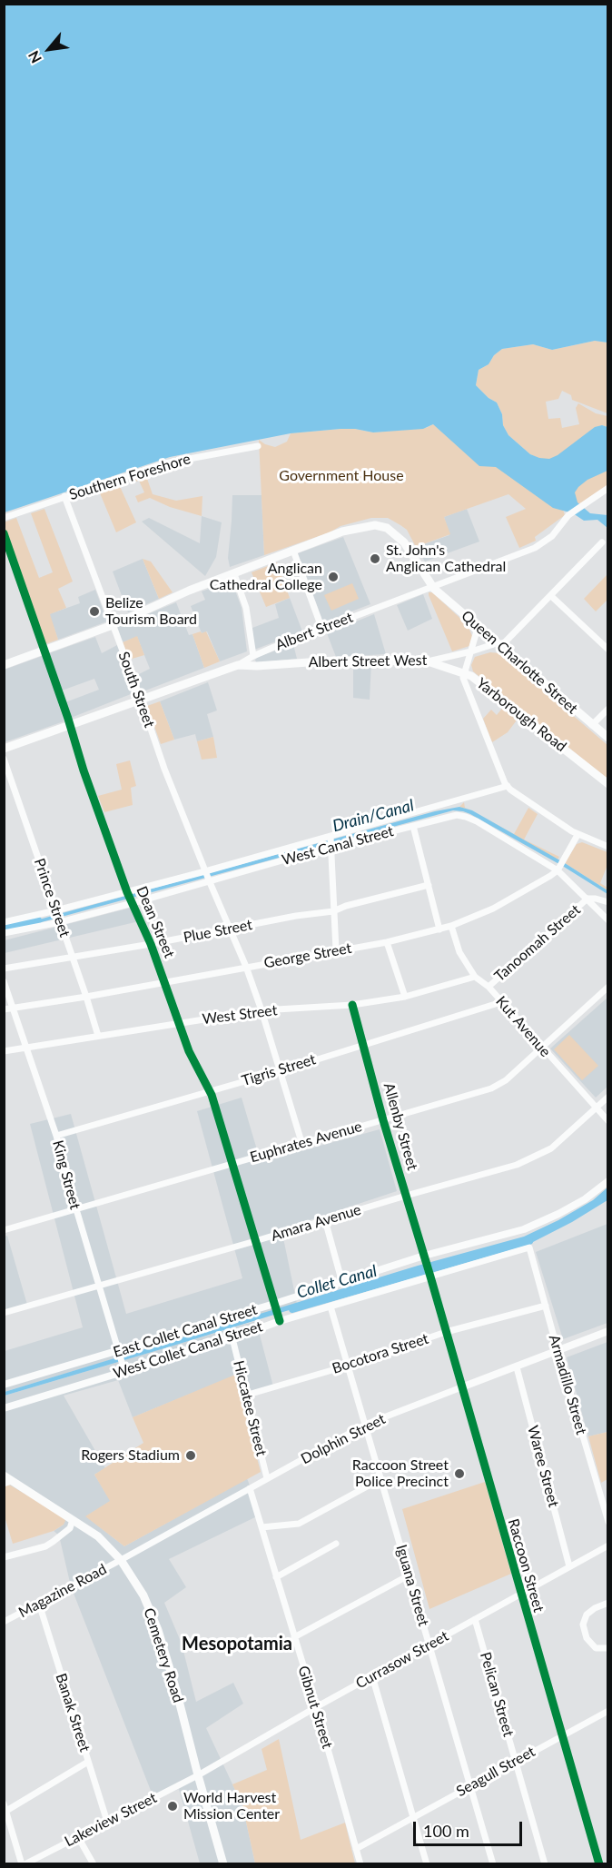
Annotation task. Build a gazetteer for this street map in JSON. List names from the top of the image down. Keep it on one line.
{"streets":{"main road":["Albert Street","Albert Street West","Queen Charlotte Street","Yarborough Road","Cemetery Road"],"street":["Southern Foreshore","South Street","West Canal Street","Prince Street","Dean Street","Plue Street","Tanoomah Street","George Street","West Street","Kut Avenue","Tigris Street","Allenby Street","Euphrates Avenue","King Street","Amara Avenue","East Collet Canal Street","West Collet Canal Street","Bocotora Street","Armadillo Street","Hiccatee Street","Dolphin Street","Waree Street","Raccoon Street","Iguana Street","Magazine Road","Currasow Street","Pelican Street","Gibnut Street","Banak Street","Seagull Street","Lakeview Street"]},"crossings":[["Southern Foreshore","South Street"],["Albert Street","Albert Street West"],["Albert Street","Queen Charlotte Street"],["Albert Street","South Street"],["Albert Street","Dean Street"],["Albert Street West","Queen Charlotte Street"],["Albert Street West","Yarborough Road"],["Queen Charlotte Street","South Street"],["Queen Charlotte Street","Dean Street"],["South Street","West Canal Street"],["South Street","Plue Street"],["South Street","George Street"],["South Street","West Street"],["South Street","Tigris Street"],["South Street","Euphrates Avenue"],["West Canal Street","Prince Street"],["West Canal Street","Dean Street"],["West Canal Street","Tanoomah Street"],["West Canal Street","George Street"],["Prince Street","Plue Street"],["Prince Street","George Street"],["Prince Street","West Street"],["Dean Street","Plue Street"],["Dean Street","George Street"],["Dean Street","West Street"],["Dean Street","Tigris Street"],["Dean Street","Euphrates Avenue"],["Dean Street","Amara Avenue"],["Dean Street","East Collet Canal Street"],["Dean Street","West Collet Canal Street"],["Tanoomah Street","Kut Avenue"],["George Street","Kut Avenue"],["George Street","King Street"],["West Street","Kut Avenue"],["West Street","Allenby Street"],["West Street","King Street"],["Kut Avenue","Tigris Street"],["Kut Avenue","Euphrates Avenue"],["Kut Avenue","Amara Avenue"],["Tigris Street","Allenby Street"],["Tigris Street","King Street"],["Allenby Street","Euphrates Avenue"],["Allenby Street","Amara Avenue"],["Allenby Street","East Collet Canal Street"],["Allenby Street","Raccoon Street"],["Euphrates Avenue","King Street"],["King Street","Amara Avenue"],["King Street","East Collet Canal Street"],["King Street","West Collet Canal Street"],["East Collet Canal Street","Raccoon Street"],["West Collet Canal Street","Armadillo Street"],["West Collet Canal Street","Hiccatee Street"],["West Collet Canal Street","Raccoon Street"],["West Collet Canal Street","Iguana Street"],["Bocotora Street","Armadillo Street"],["Bocotora Street","Hiccatee Street"],["Bocotora Street","Raccoon Street"],["Bocotora Street","Iguana Street"],["Armadillo Street","Dolphin Street"],["Hiccatee Street","Dolphin Street"],["Dolphin Street","Waree Street"],["Dolphin Street","Raccoon Street"],["Dolphin Street","Iguana Street"],["Dolphin Street","Magazine Road"],["Dolphin Street","Cemetery Road"],["Dolphin Street","Gibnut Street"],["Waree Street","Currasow Street"],["Raccoon Street","Currasow Street"],["Raccoon Street","Seagull Street"],["Iguana Street","Currasow Street"],["Iguana Street","Seagull Street"],["Magazine Road","Cemetery Road"],["Magazine Road","Banak Street"],["Cemetery Road","Currasow Street"],["Cemetery Road","Lakeview Street"],["Currasow Street","Pelican Street"],["Currasow Street","Gibnut Street"],["Currasow Street","Lakeview Street"],["Pelican Street","Seagull Street"],["Gibnut Street","Seagull Street"],["Banak Street","Lakeview Street"]],"districts":["Mesopotamia"],"water":["Drain/Canal","Collet Canal"],"parks":["Government House"],"places":["St. John's Anglican Cathedral","Anglican Cathedral College","Belize Tourism Board","Rogers Stadium","Raccoon Street Police Precinct","World Harvest Mission Center"],"scale_bar":"100 m","north":"bottom left"}
